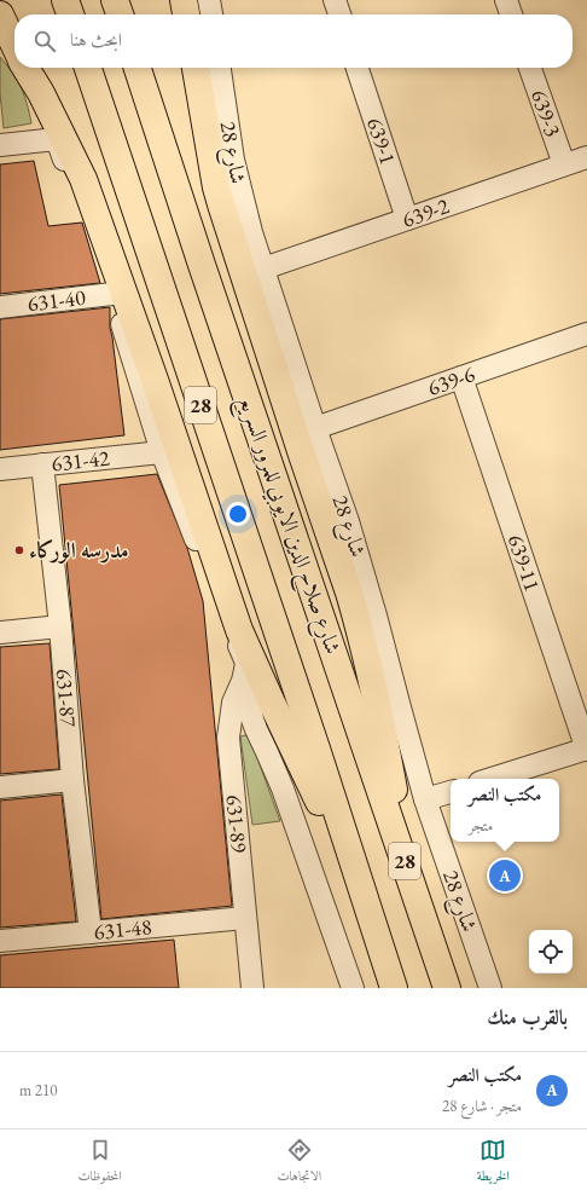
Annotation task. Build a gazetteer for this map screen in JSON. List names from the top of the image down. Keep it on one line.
{"streets":{"highway":["28","شارع صلاح الدين الايوبي للمرور السريع"],"street":["639-3","639-1","شارع 28","639-2","631-40","639-6","631-42","639-11","631-87","631-89","631-48"]},"crossings":[["639-3","639-2"],["639-1","639-2"],["شارع 28","639-2"],["شارع 28","639-6"],["639-6","639-11"],["631-42","631-87"],["631-87","631-48"],["631-89","631-48"]],"places":["مدرسه الوركاء"],"page":{"search":"ابحث هنا","popup":["مكتب النصر","متجر"],"pins":"A","heading":"بالقرب منك","list":[{"mark":"A","name":"مكتب النصر","note":"متجر · شارع 28","value":"210 m"}],"nav":["الخريطة","الاتجاهات","المحفوظات"]}}
